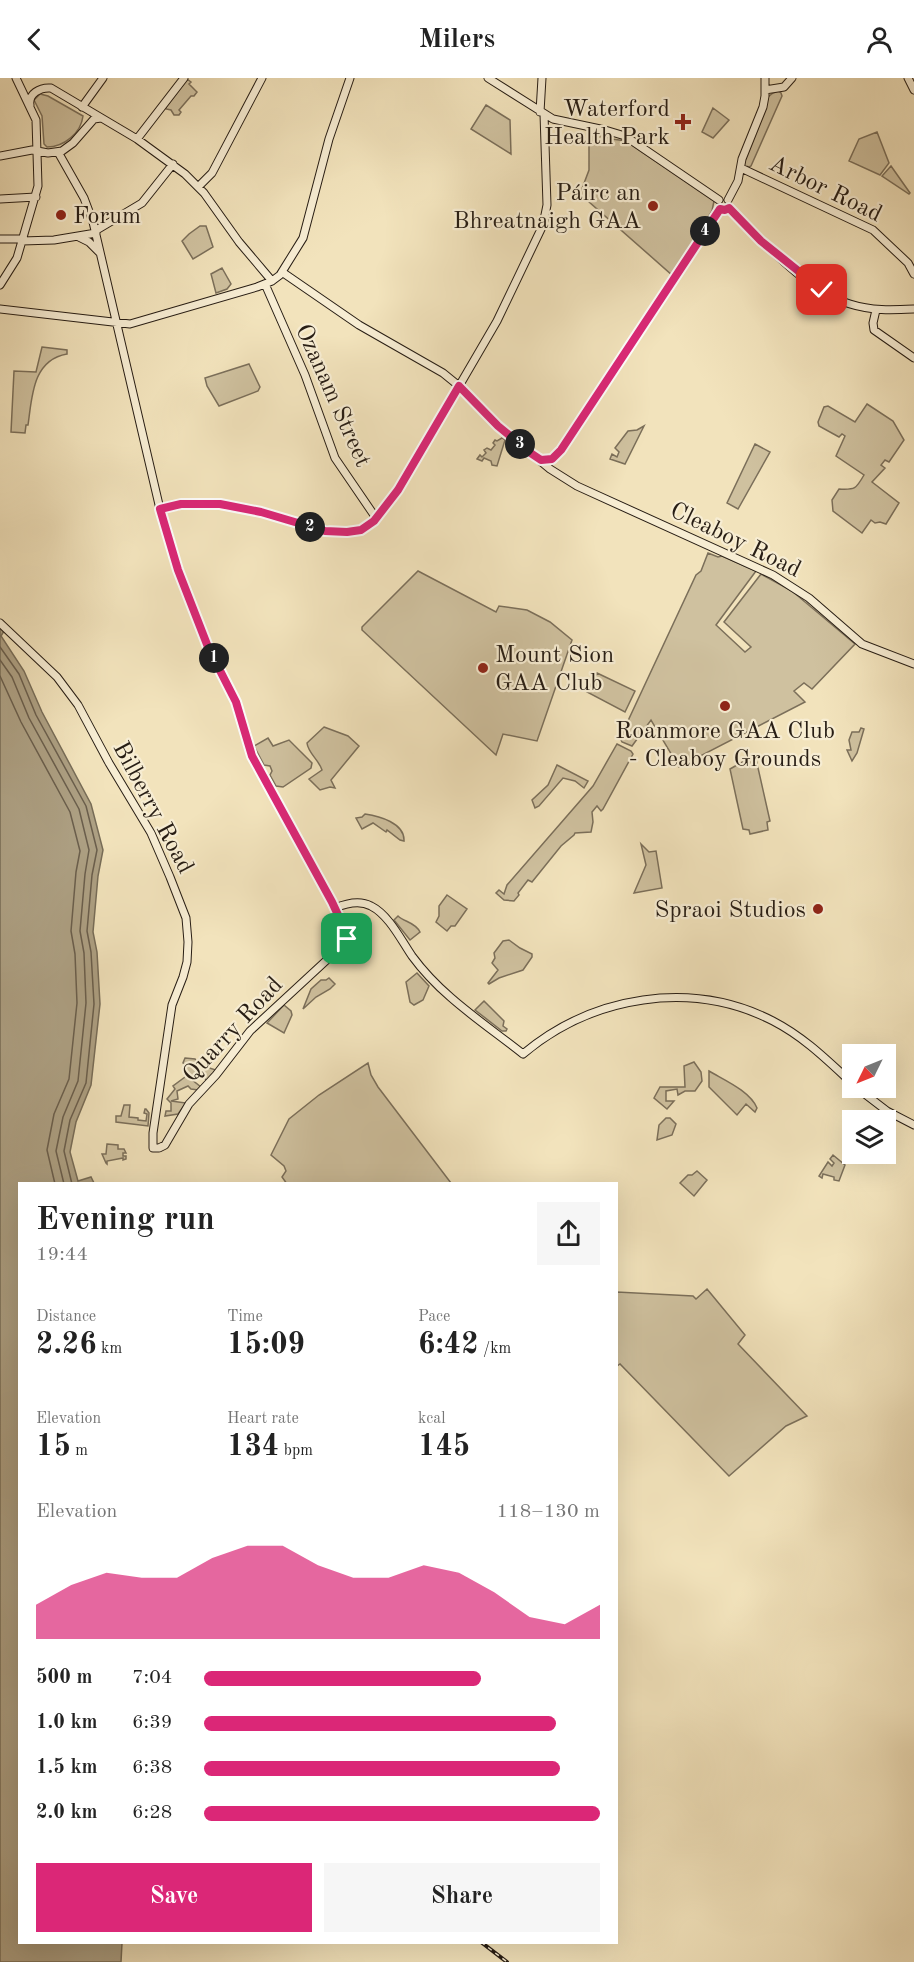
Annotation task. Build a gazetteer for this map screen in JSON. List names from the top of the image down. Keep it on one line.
{"streets":{"street":["Arbor Road","Ozanam Street","Cleaboy Road","Bilberry Road","Quarry Road"]},"crossings":[["Bilberry Road","Quarry Road"]],"places":{"health":["Waterford Health Park"],"other":["Páirc an Bhreatnaigh GAA","Forum","Mount Sion GAA Club","Roanmore GAA Club - Cleaboy Grounds","Spraoi Studios"]},"north":"bottom left","page":{"header":"Milers","pins":["4","3","2","1"],"heading":["Evening run","19:44"],"stats":[["Distance","2.26 km"],["Time","15:09"],["Pace","6:42 /km"],["Elevation","15 m"],["Heart rate","134 bpm"],["kcal","145"]],"chart":["Elevation","118–130 m"],"list":[{"name":"500 m","note":"7:04"},{"name":"1.0 km","note":"6:39"},{"name":"1.5 km","note":"6:38"},{"name":"2.0 km","note":"6:28"}],"buttons":["Save","Share"]}}
